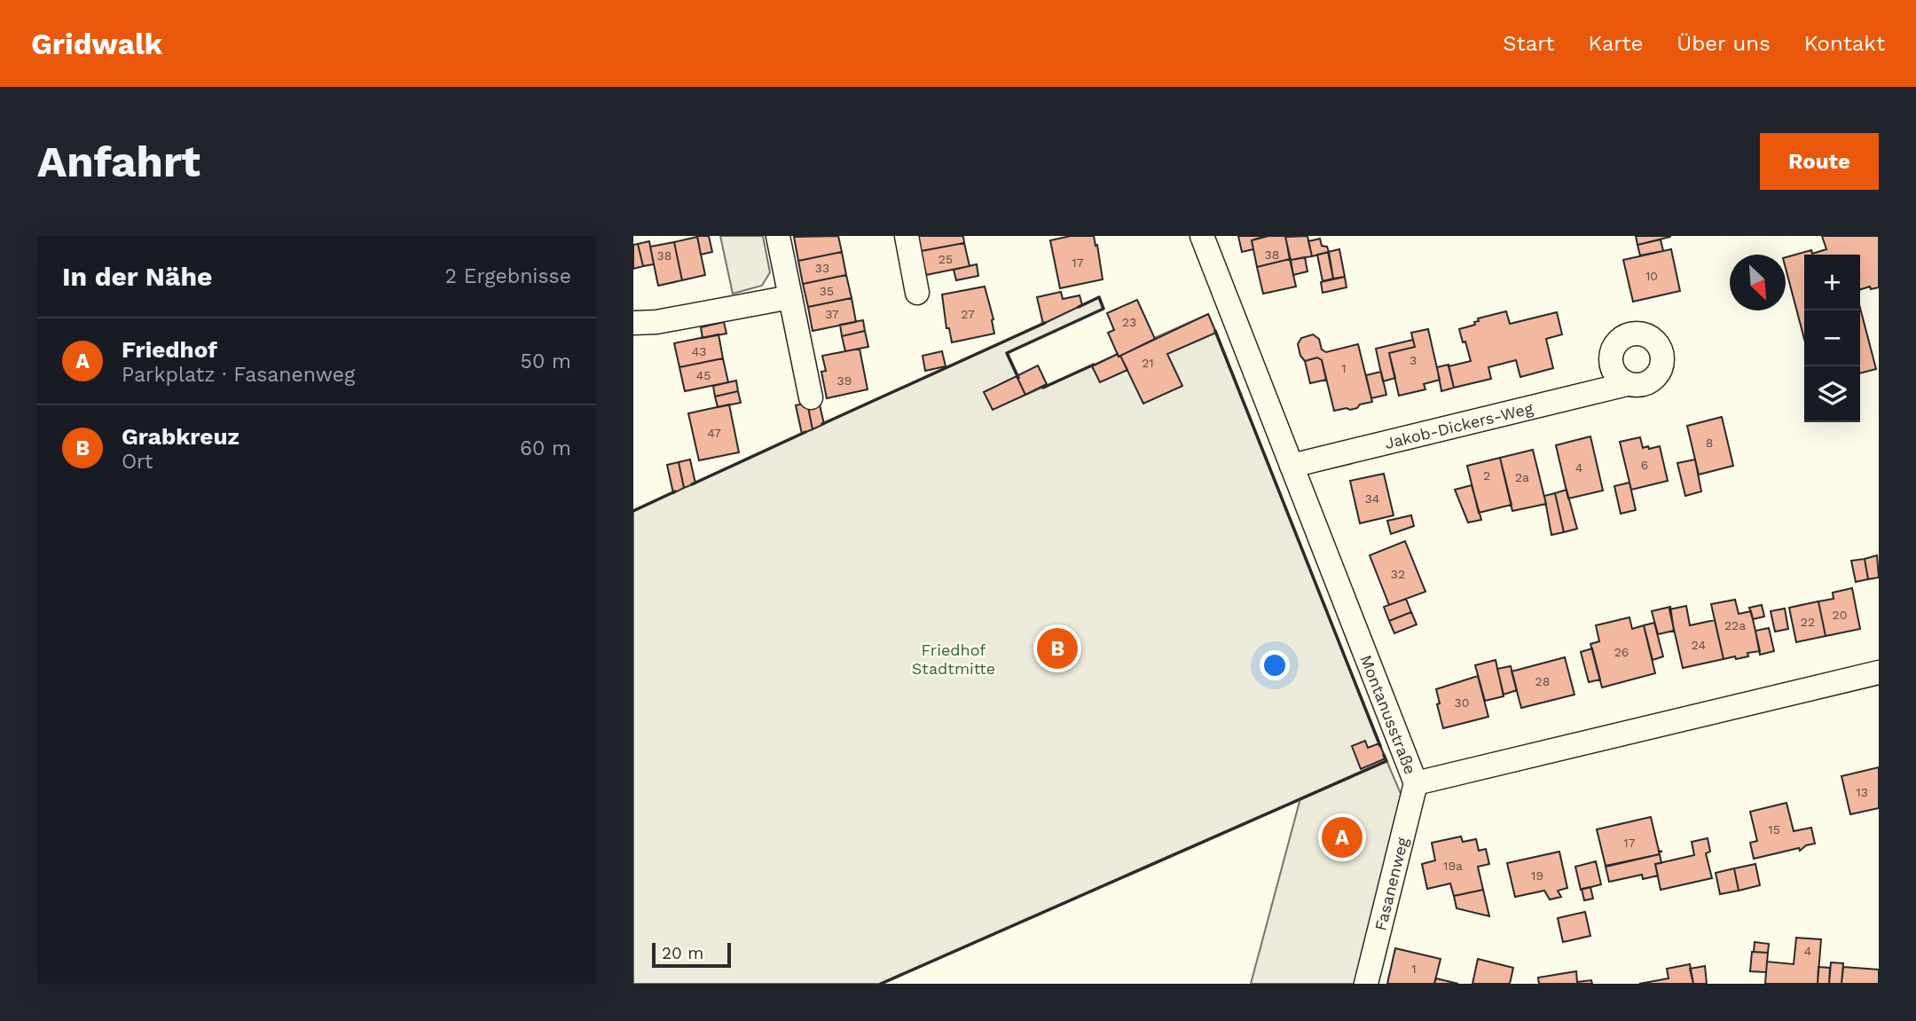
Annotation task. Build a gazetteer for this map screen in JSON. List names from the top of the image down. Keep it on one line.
{"streets":{"street":["Jakob-Dickers-Weg","Montanusstraße","Fasanenweg"]},"crossings":[["Jakob-Dickers-Weg","Montanusstraße"],["Montanusstraße","Fasanenweg"]],"parks":["Friedhof Stadtmitte"],"house_numbers":["38","38","25","17","33","10","35","37","27","23","43","3","21","1","45","39","47","8","6","4","2","2a","34","32","20","22","22a","24","26","28","30","13","15","17","19a","19","4","1"],"scale_bar":"20 m","north":"bottom right","page":{"header":"Gridwalk","nav":["Start","Karte","Über uns","Kontakt"],"buttons":"Route","title":"Anfahrt","heading":["In der Nähe","2 Ergebnisse"],"map_buttons":["+","−"],"list":[{"mark":"A","name":"Friedhof","note":"Parkplatz · Fasanenweg","value":"50 m"},{"mark":"B","name":"Grabkreuz","note":"Ort","value":"60 m"}],"pins":["B","A"],"scale":"20 m"}}
